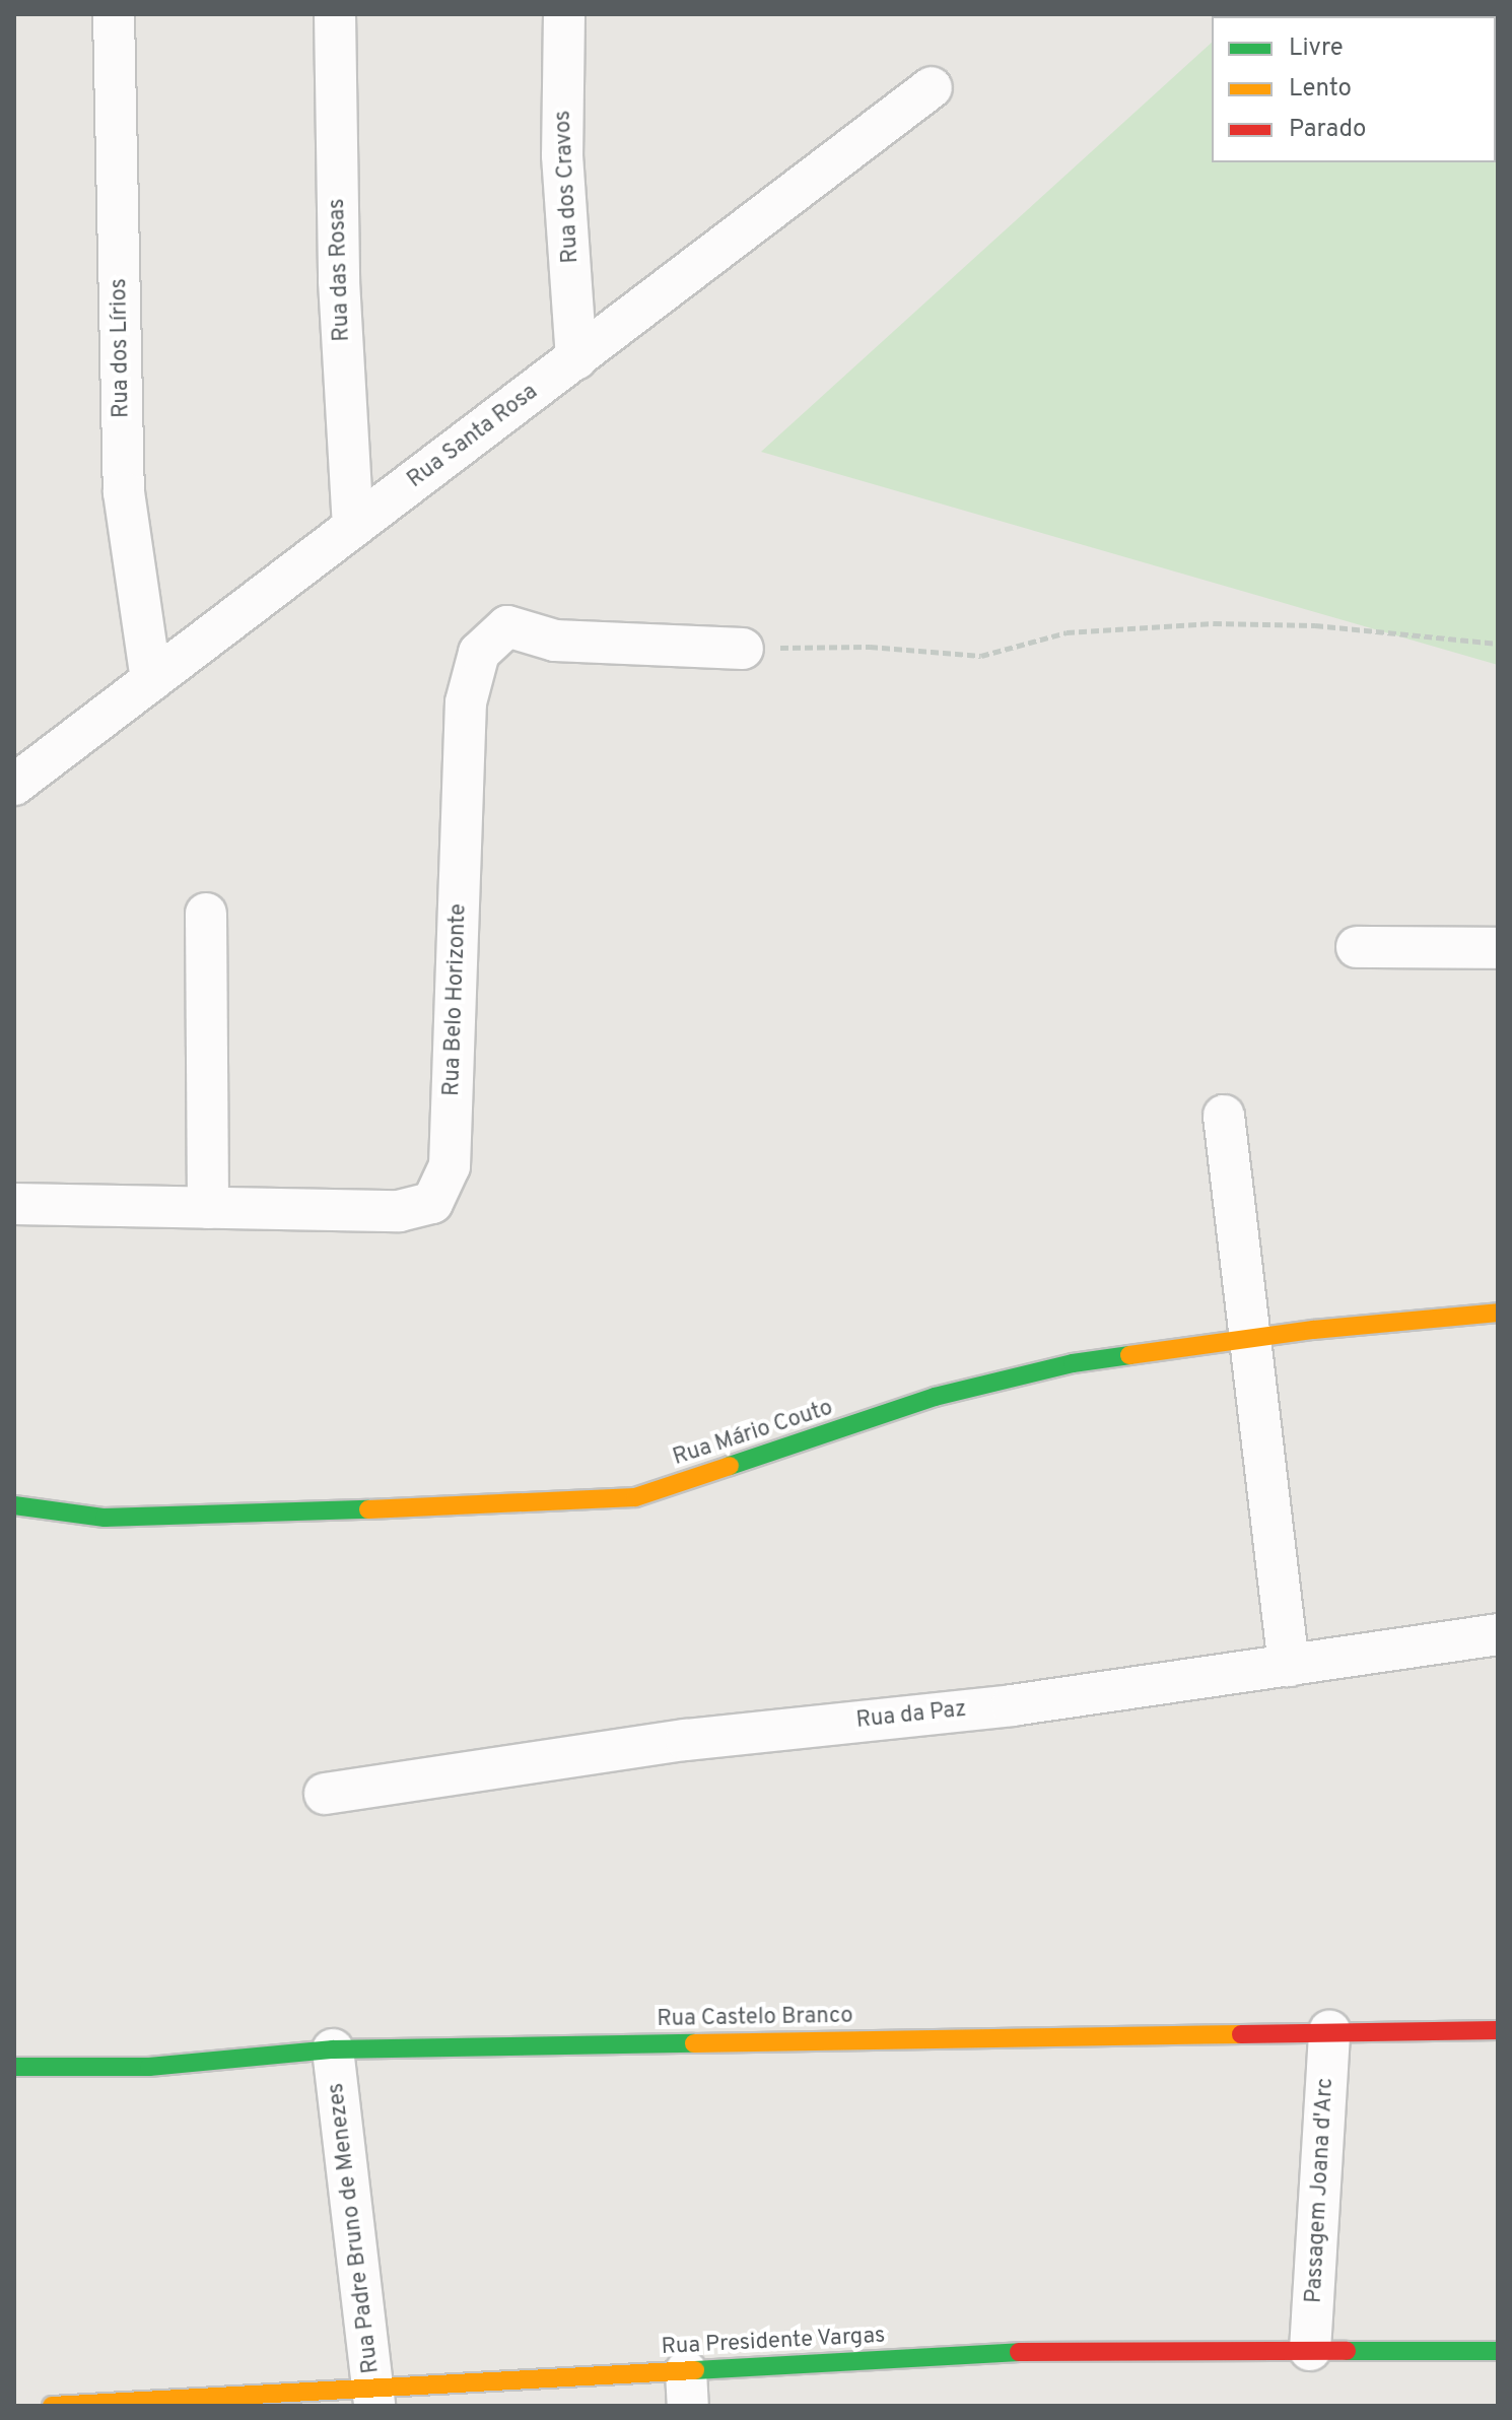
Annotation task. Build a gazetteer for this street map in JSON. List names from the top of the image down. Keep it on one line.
{"streets":{"street":["Rua dos Cravos","Rua das Rosas","Rua dos Lírios","Rua Santa Rosa","Rua Belo Horizonte","Rua Mário Couto","Rua da Paz","Rua Castelo Branco","Passagem Joana d'Arc","Rua Padre Bruno de Menezes","Rua Presidente Vargas"]},"crossings":[["Rua dos Cravos","Rua Santa Rosa"],["Rua das Rosas","Rua Santa Rosa"],["Rua dos Lírios","Rua Santa Rosa"],["Rua Castelo Branco","Passagem Joana d'Arc"],["Rua Castelo Branco","Rua Padre Bruno de Menezes"],["Passagem Joana d'Arc","Rua Presidente Vargas"],["Rua Padre Bruno de Menezes","Rua Presidente Vargas"]],"legend":["Livre","Lento","Parado"]}
